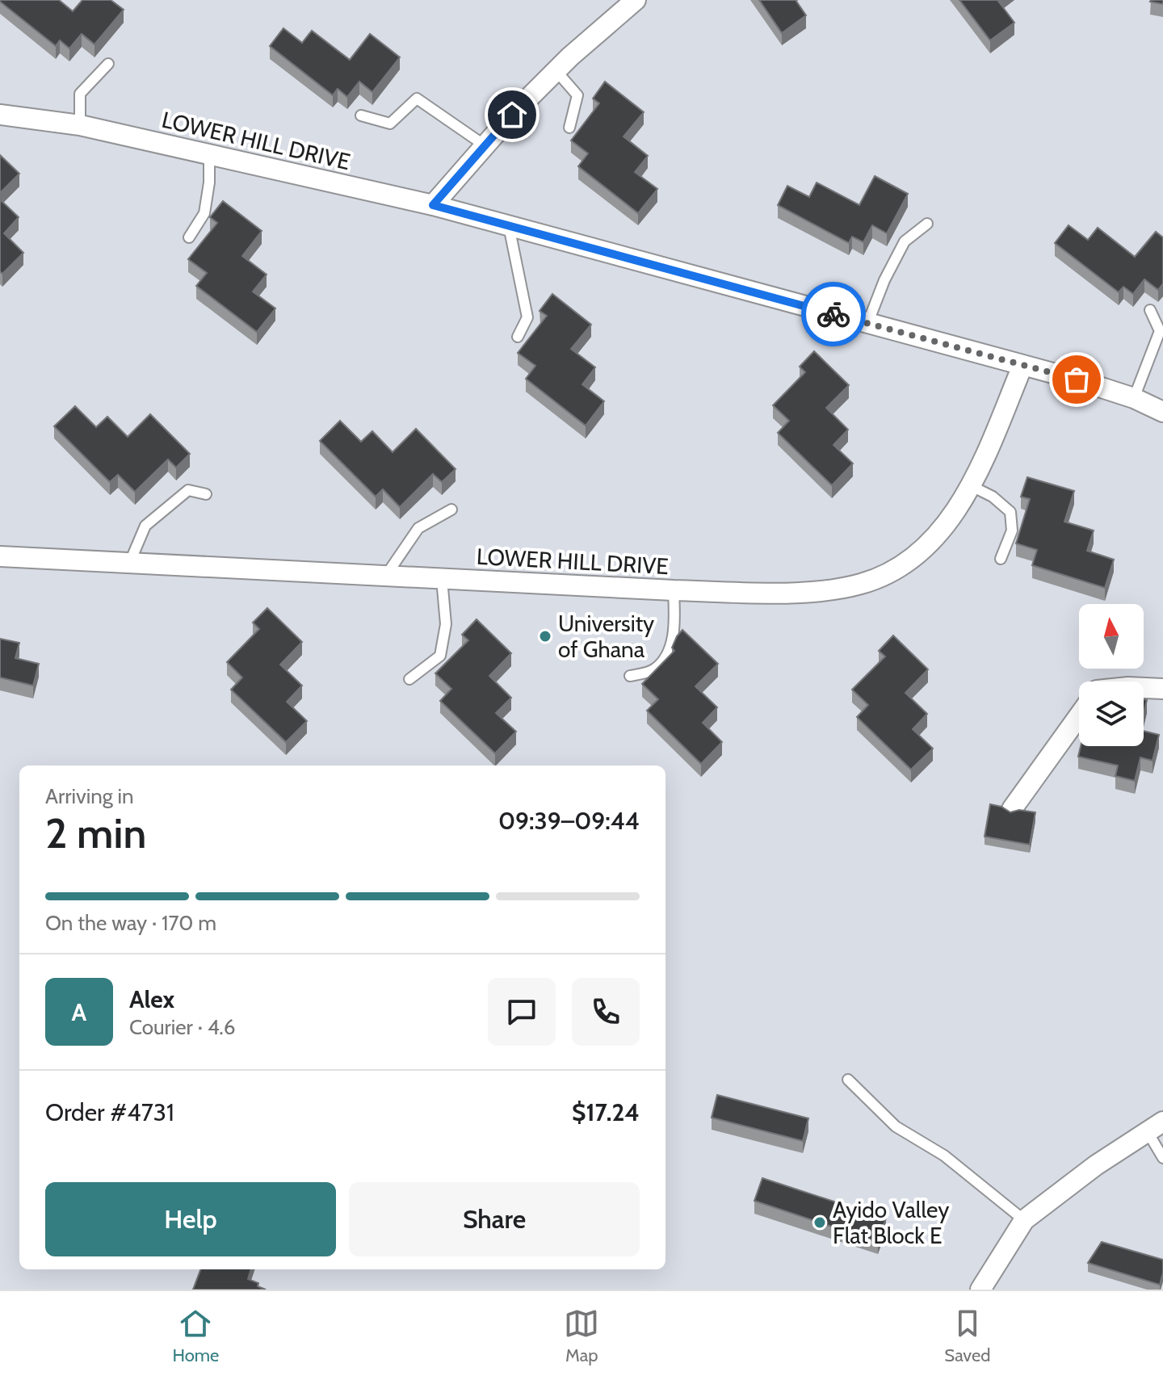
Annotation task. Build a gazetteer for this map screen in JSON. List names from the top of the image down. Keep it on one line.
{"streets":{"street":["LOWER HILL DRIVE"]},"places":["University of Ghana","Ayido Valley Flat Block E"],"north":"top","page":{"heading":["2 min","Arriving in","09:39–09:44"],"panel":["Alex","Courier · 4.6","Order #4731","$17.24"],"bar":"On the way · 170 m","round":"A","buttons":["Help","Share"],"tabs":["Home","Map","Saved"]}}
